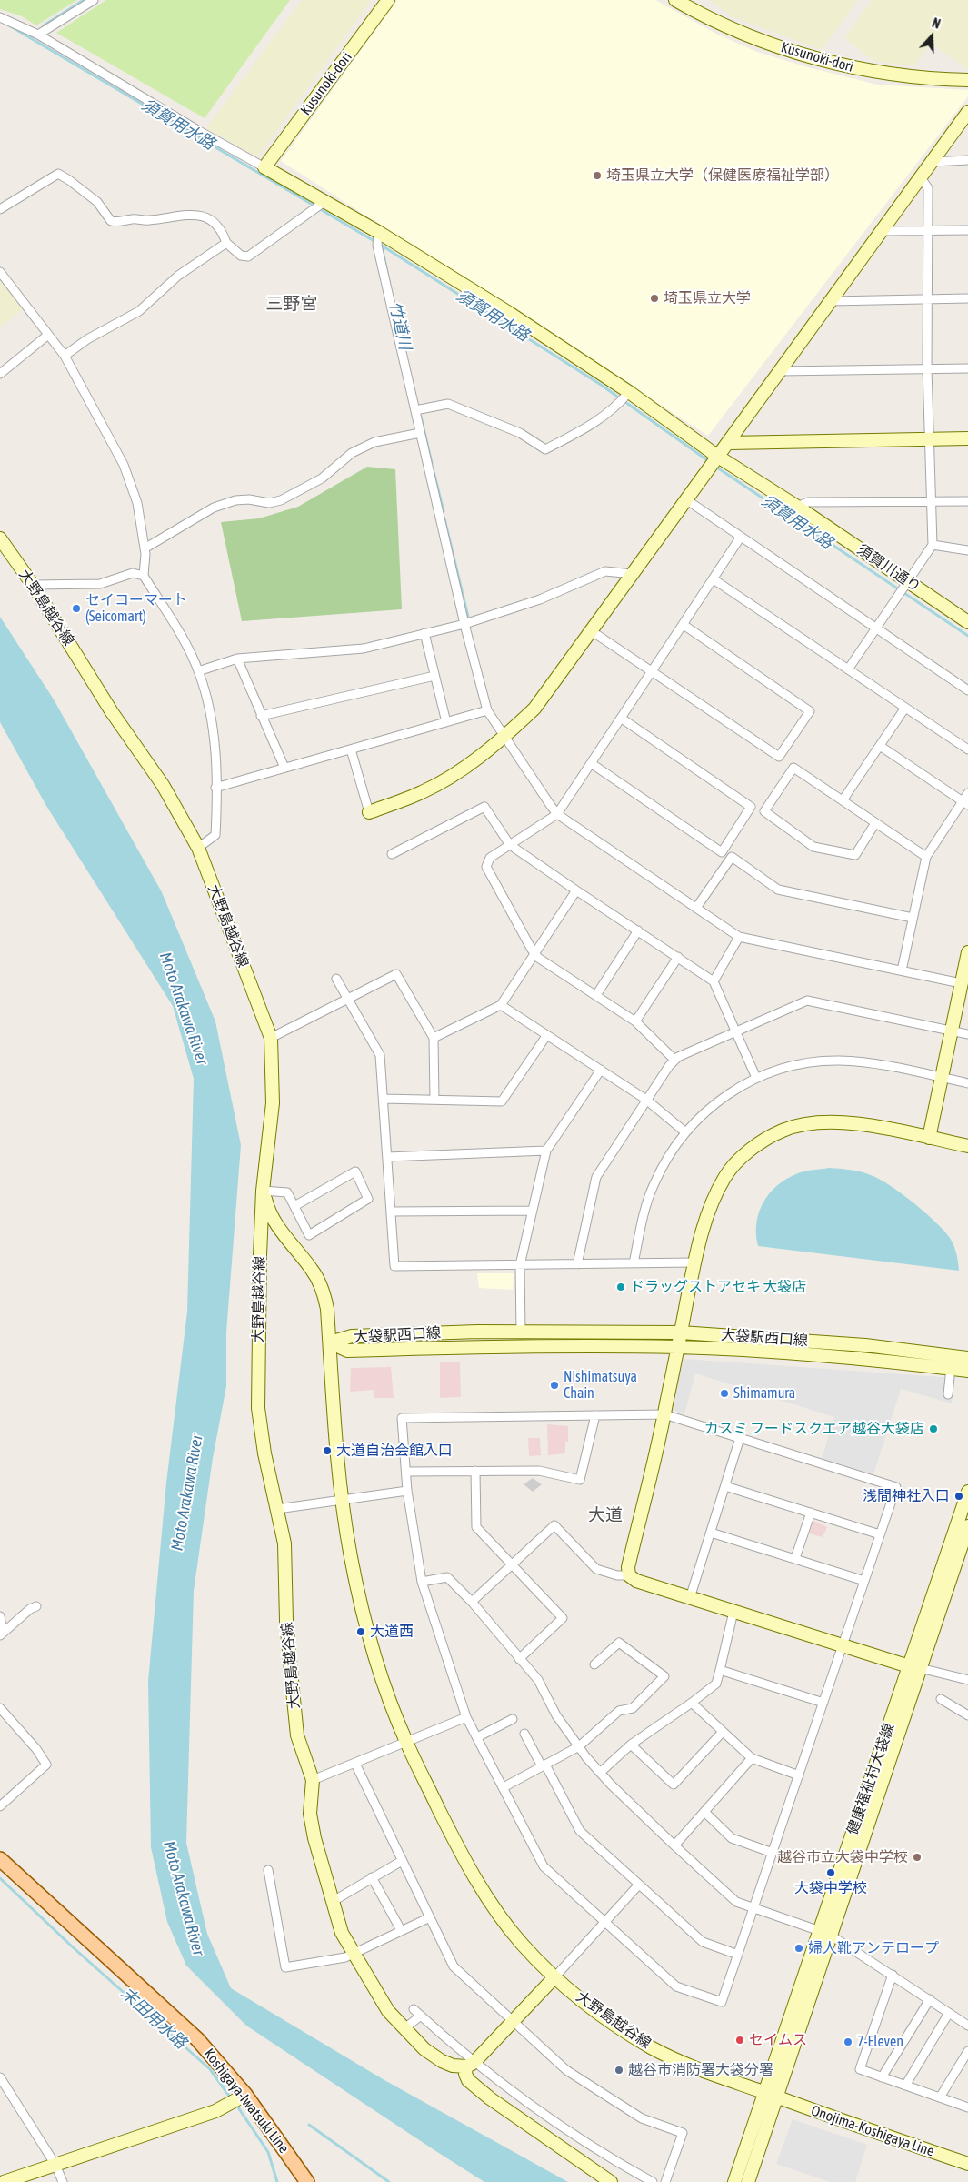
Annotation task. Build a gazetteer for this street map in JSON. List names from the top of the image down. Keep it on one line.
{"streets":{"main road":["Koshigaya-Iwatsuki Line"],"street":["Kusunoki-dori","須賀川通り","大野島越谷線","大袋駅西口線","健康福祉村大袋線","Onojima-Koshigaya Line"]},"crossings":[["Kusunoki-dori","須賀川通り"],["大野島越谷線","大袋駅西口線"],["大野島越谷線","健康福祉村大袋線"],["大野島越谷線","Onojima-Koshigaya Line"],["健康福祉村大袋線","Onojima-Koshigaya Line"]],"districts":["三野宮","大道"],"water":["須賀用水路","竹道川","Moto Arakawa River","末田用水路"],"places":["埼玉県立大学（保健医療福祉学部）","埼玉県立大学","セイコーマート (Seicomart)","ドラッグストアセキ 大袋店","Nishimatsuya Chain","Shimamura","カスミ フードスクエア越谷大袋店","大道自治会館入口","浅間神社入口","大道西","越谷市立大袋中学校","大袋中学校","婦人靴アンテロープ","セイムス","7-Eleven","越谷市消防署大袋分署"],"north":"top"}
